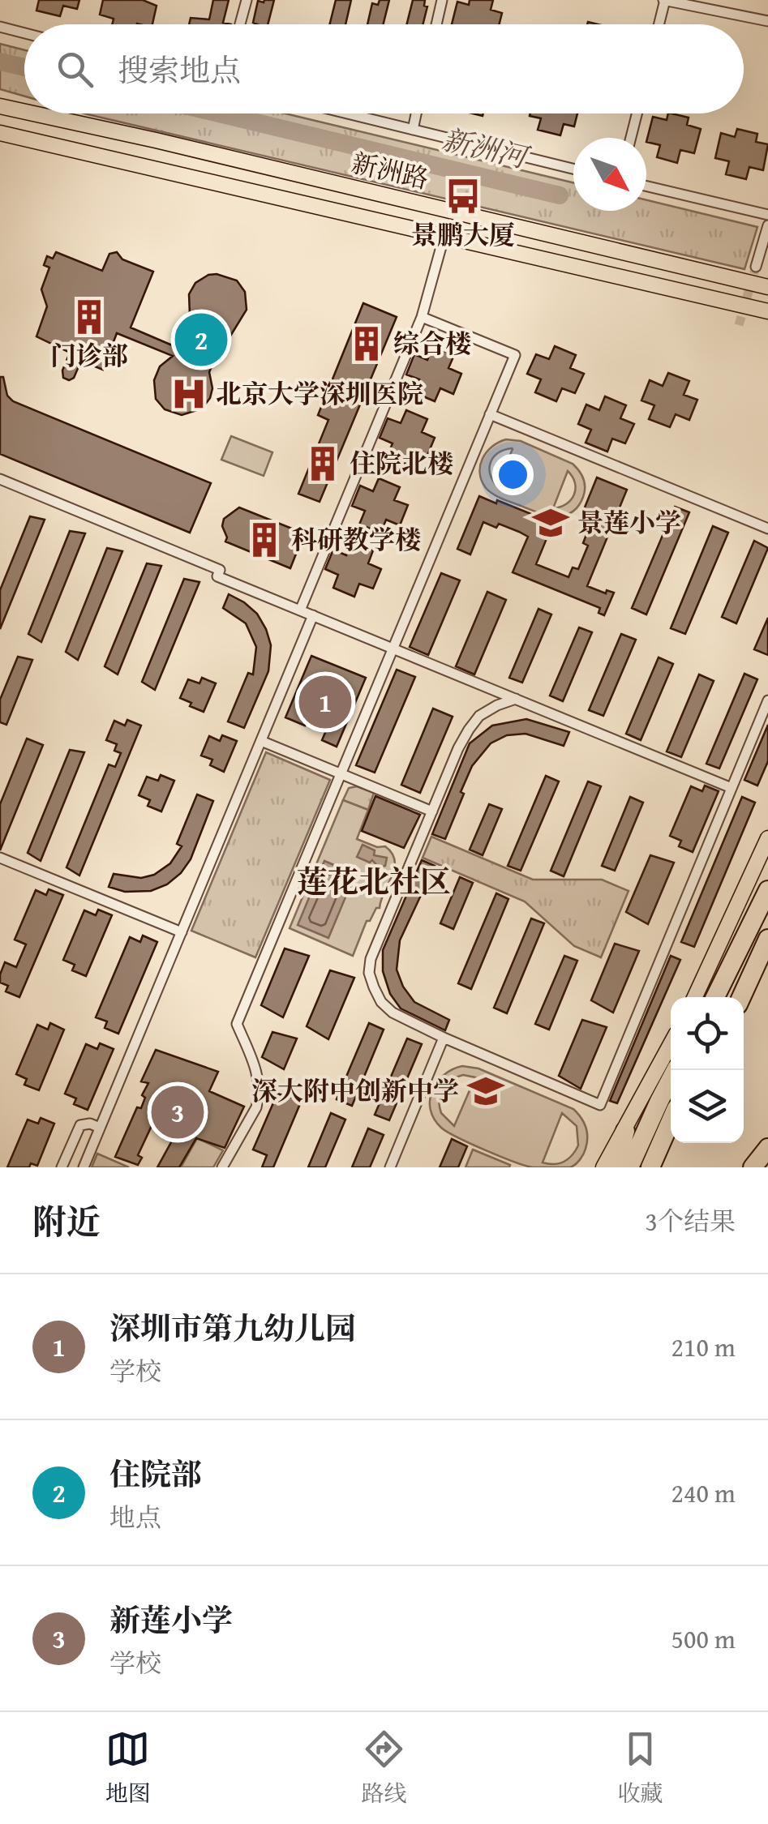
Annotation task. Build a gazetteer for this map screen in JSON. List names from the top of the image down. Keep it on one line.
{"streets":{"main road":["新洲路"]},"districts":["莲花北社区"],"water":["新洲河"],"places":{"bus stop":["景鹏大厦"],"building":["门诊部","综合楼","住院北楼","科研教学楼"],"hospital":["北京大学深圳医院"],"school or university":["景莲小学","深大附中创新中学"]},"north":"bottom right","page":{"search":"搜索地点","pins":["2","1","3"],"heading":["附近","3个结果"],"list":[{"mark":"1","name":"深圳市第九幼儿园","note":"学校","value":"210 m"},{"mark":"2","name":"住院部","note":"地点","value":"240 m"},{"mark":"3","name":"新莲小学","note":"学校","value":"500 m"}],"nav":["地图","路线","收藏"]}}
